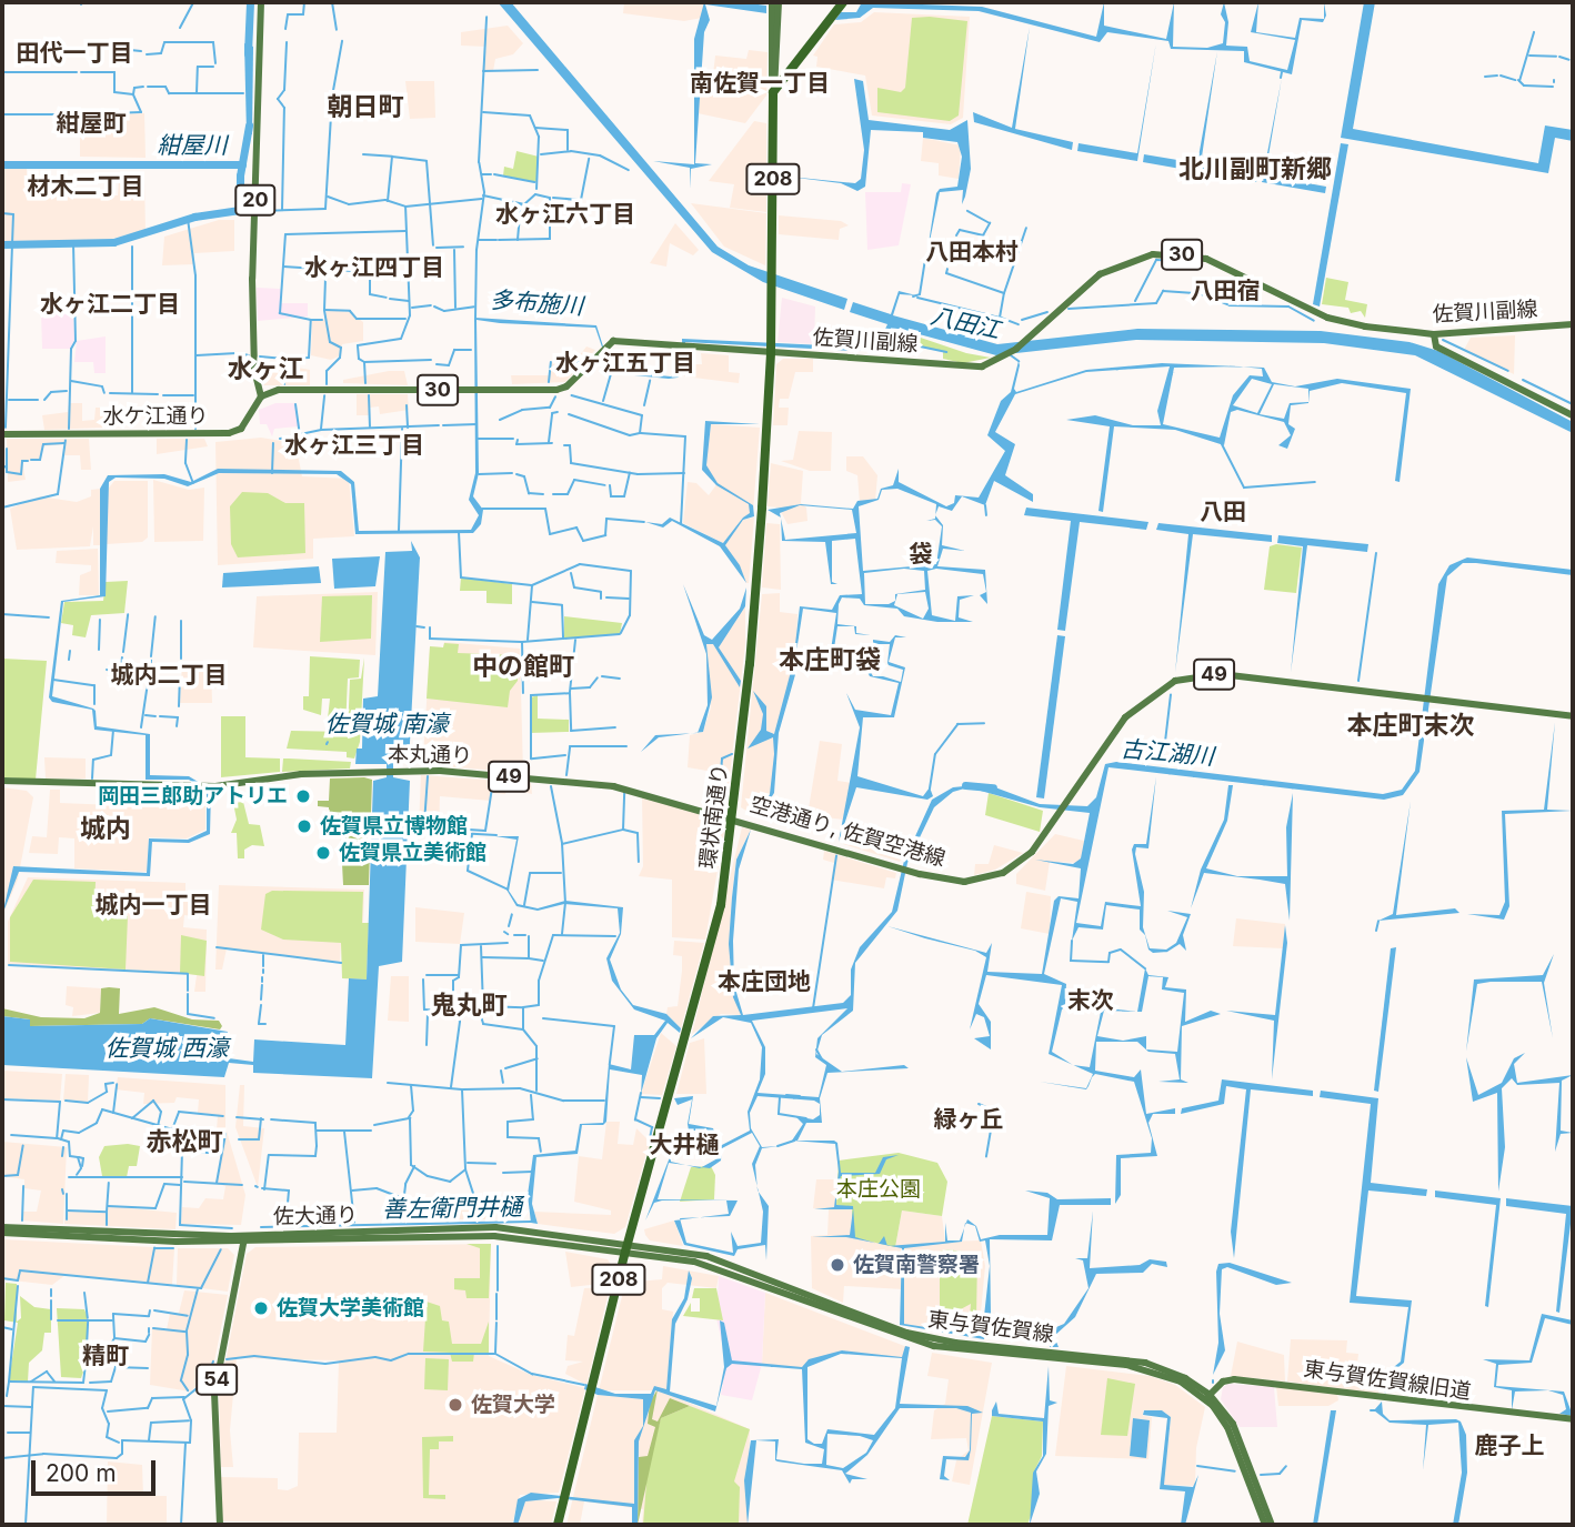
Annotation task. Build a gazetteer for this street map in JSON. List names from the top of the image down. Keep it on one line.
{"streets":{"highway":["208","環状南通り"],"main road":["20","30","佐賀川副線","水ケ江通り","49","本丸通り","空港通り, 佐賀空港線","佐大通り","東与賀佐賀線","54","東与賀佐賀線旧道"]},"crossings":[["20","佐賀川副線"],["20","水ケ江通り"],["佐賀川副線","水ケ江通り"],["佐賀川副線","環状南通り"],["本丸通り","環状南通り"],["本丸通り","空港通り, 佐賀空港線"],["環状南通り","空港通り, 佐賀空港線"],["環状南通り","佐大通り"],["環状南通り","東与賀佐賀線"],["佐大通り","東与賀佐賀線"],["佐大通り","54"],["東与賀佐賀線","東与賀佐賀線旧道"]],"districts":["田代一丁目","南佐賀一丁目","朝日町","紺屋町","北川副町新郷","材木二丁目","水ヶ江六丁目","八田本村","水ヶ江四丁目","八田宿","水ヶ江二丁目","水ヶ江五丁目","水ヶ江","水ヶ江三丁目","八田","袋","本庄町袋","中の館町","城内二丁目","本庄町末次","城内","城内一丁目","本庄団地","末次","鬼丸町","緑ヶ丘","赤松町","大井樋","精町","鹿子上"],"water":["紺屋川","多布施川","八田江","佐賀城 南濠","古江湖川","佐賀城 西濠","善左衛門井樋"],"parks":["本庄公園"],"places":["岡田三郎助アトリエ","佐賀県立博物館","佐賀県立美術館","佐賀南警察署","佐賀大学美術館","佐賀大学"],"scale_bar":"200 m"}
